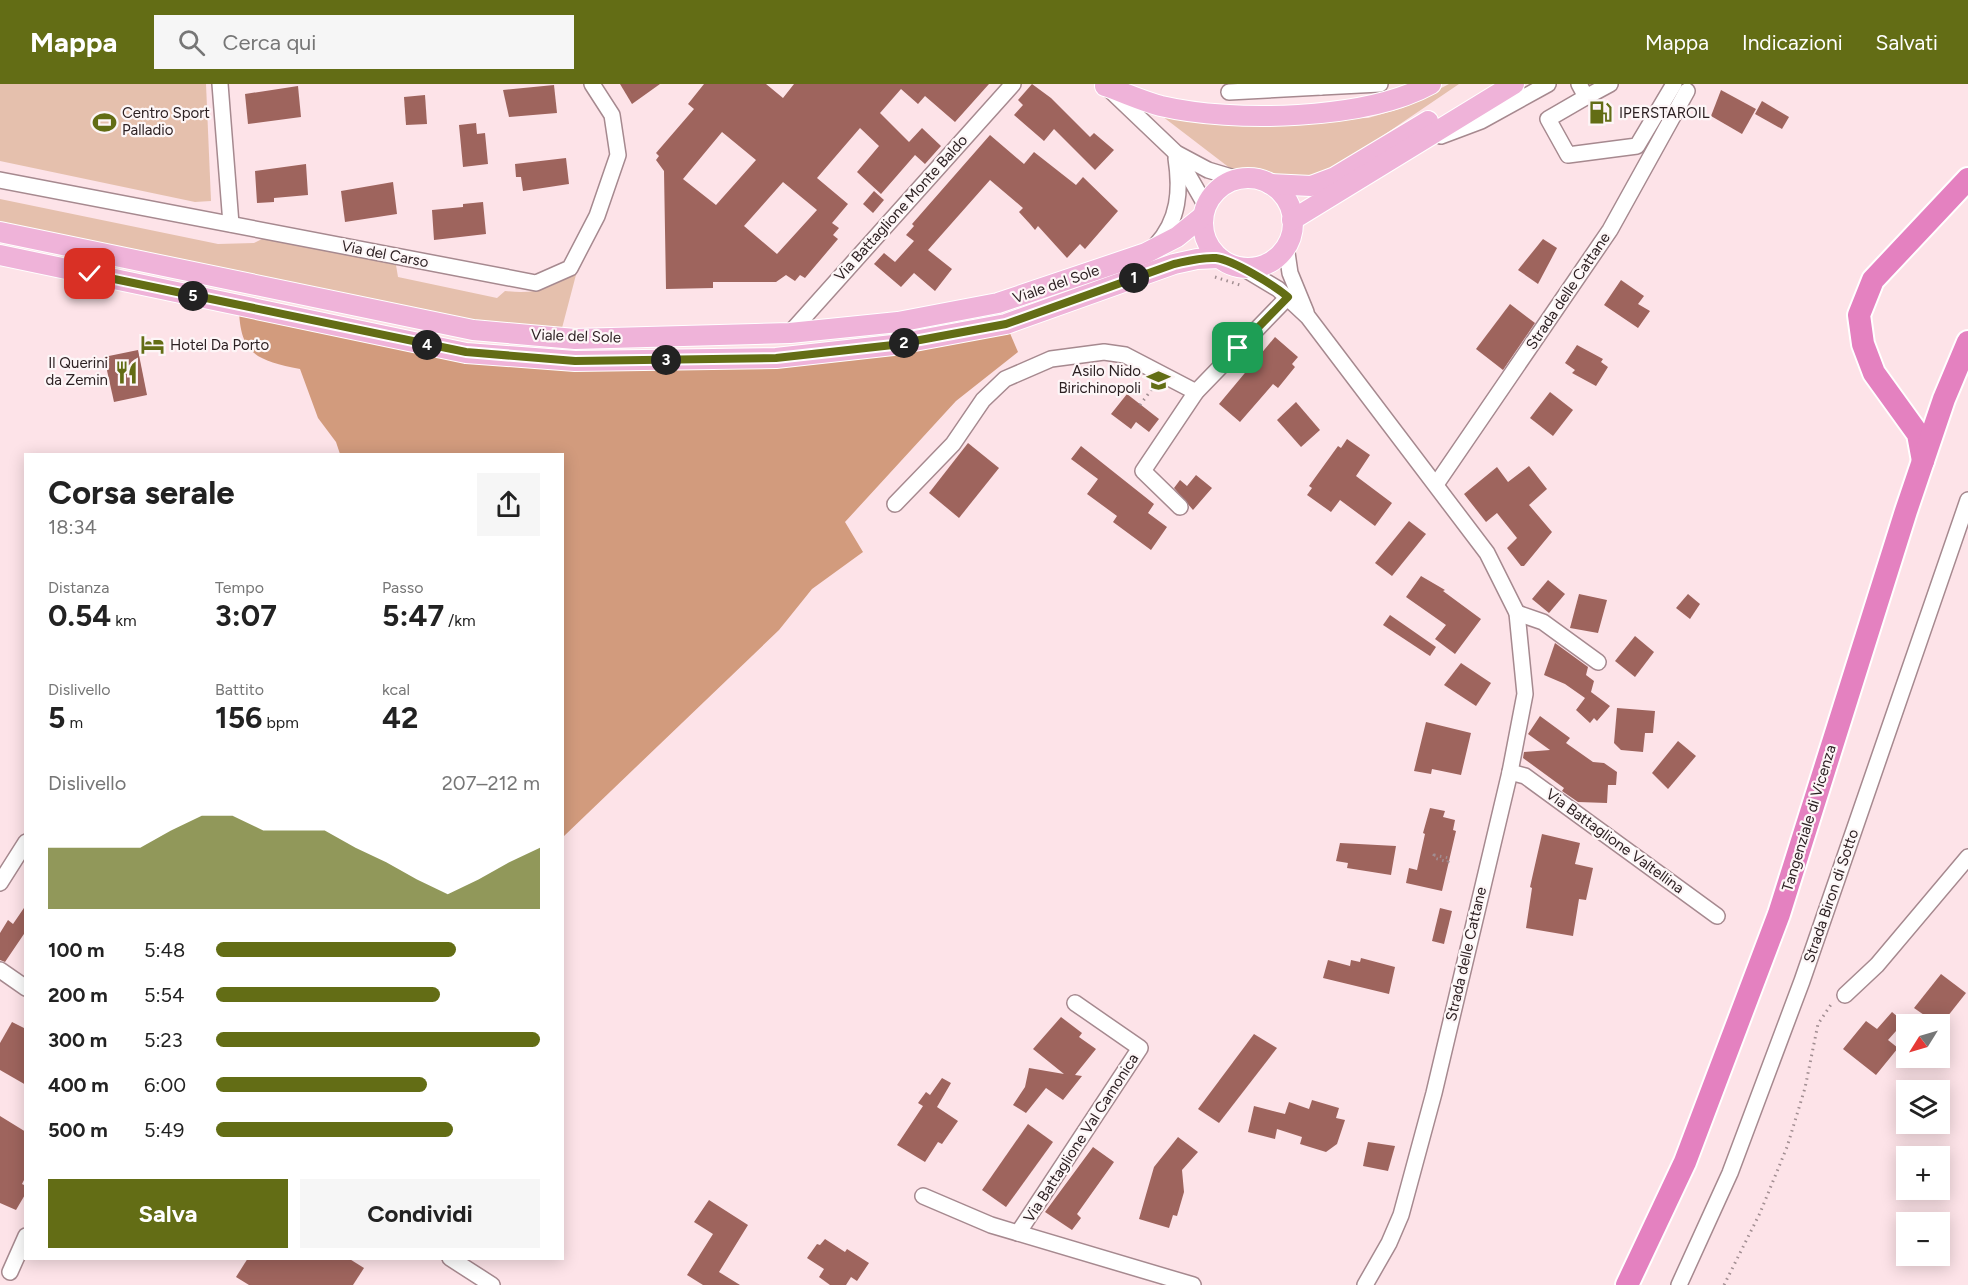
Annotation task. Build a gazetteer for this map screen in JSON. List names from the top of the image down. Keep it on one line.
{"streets":{"highway":["Tangenziale di Vicenza"],"main road":["Viale del Sole"],"street":["Via Battaglione Monte Baldo","Via del Carso","Strada delle Cattane","Via Battaglione Valtellina","Strada Biron di Sotto","Via Battaglione Val Camonica"]},"crossings":[["Via Battaglione Monte Baldo","Viale del Sole"],["Viale del Sole","Strada delle Cattane"],["Strada delle Cattane","Via Battaglione Valtellina"]],"places":{"fuel station":["IPERSTAROIL"],"sports":["Centro Sport Palladio"],"hotel":["Hotel Da Porto"],"restaurant":["Il Querini da Zemin"],"school or university":["Asilo Nido Birichinopoli"]},"north":"bottom left","page":{"header":"Mappa","search":"Cerca qui","nav":["Mappa","Indicazioni","Salvati"],"pins":["1","5","2","4","3"],"heading":["Corsa serale","18:34"],"stats":[["Distanza","0.54 km"],["Tempo","3:07"],["Passo","5:47 /km"],["Dislivello","5 m"],["Battito","156 bpm"],["kcal","42"]],"chart":["Dislivello","207–212 m"],"list":[{"name":"100 m","note":"5:48"},{"name":"200 m","note":"5:54"},{"name":"300 m","note":"5:23"},{"name":"400 m","note":"6:00"},{"name":"500 m","note":"5:49"}],"map_buttons":["+","−"],"buttons":["Salva","Condividi"]}}
